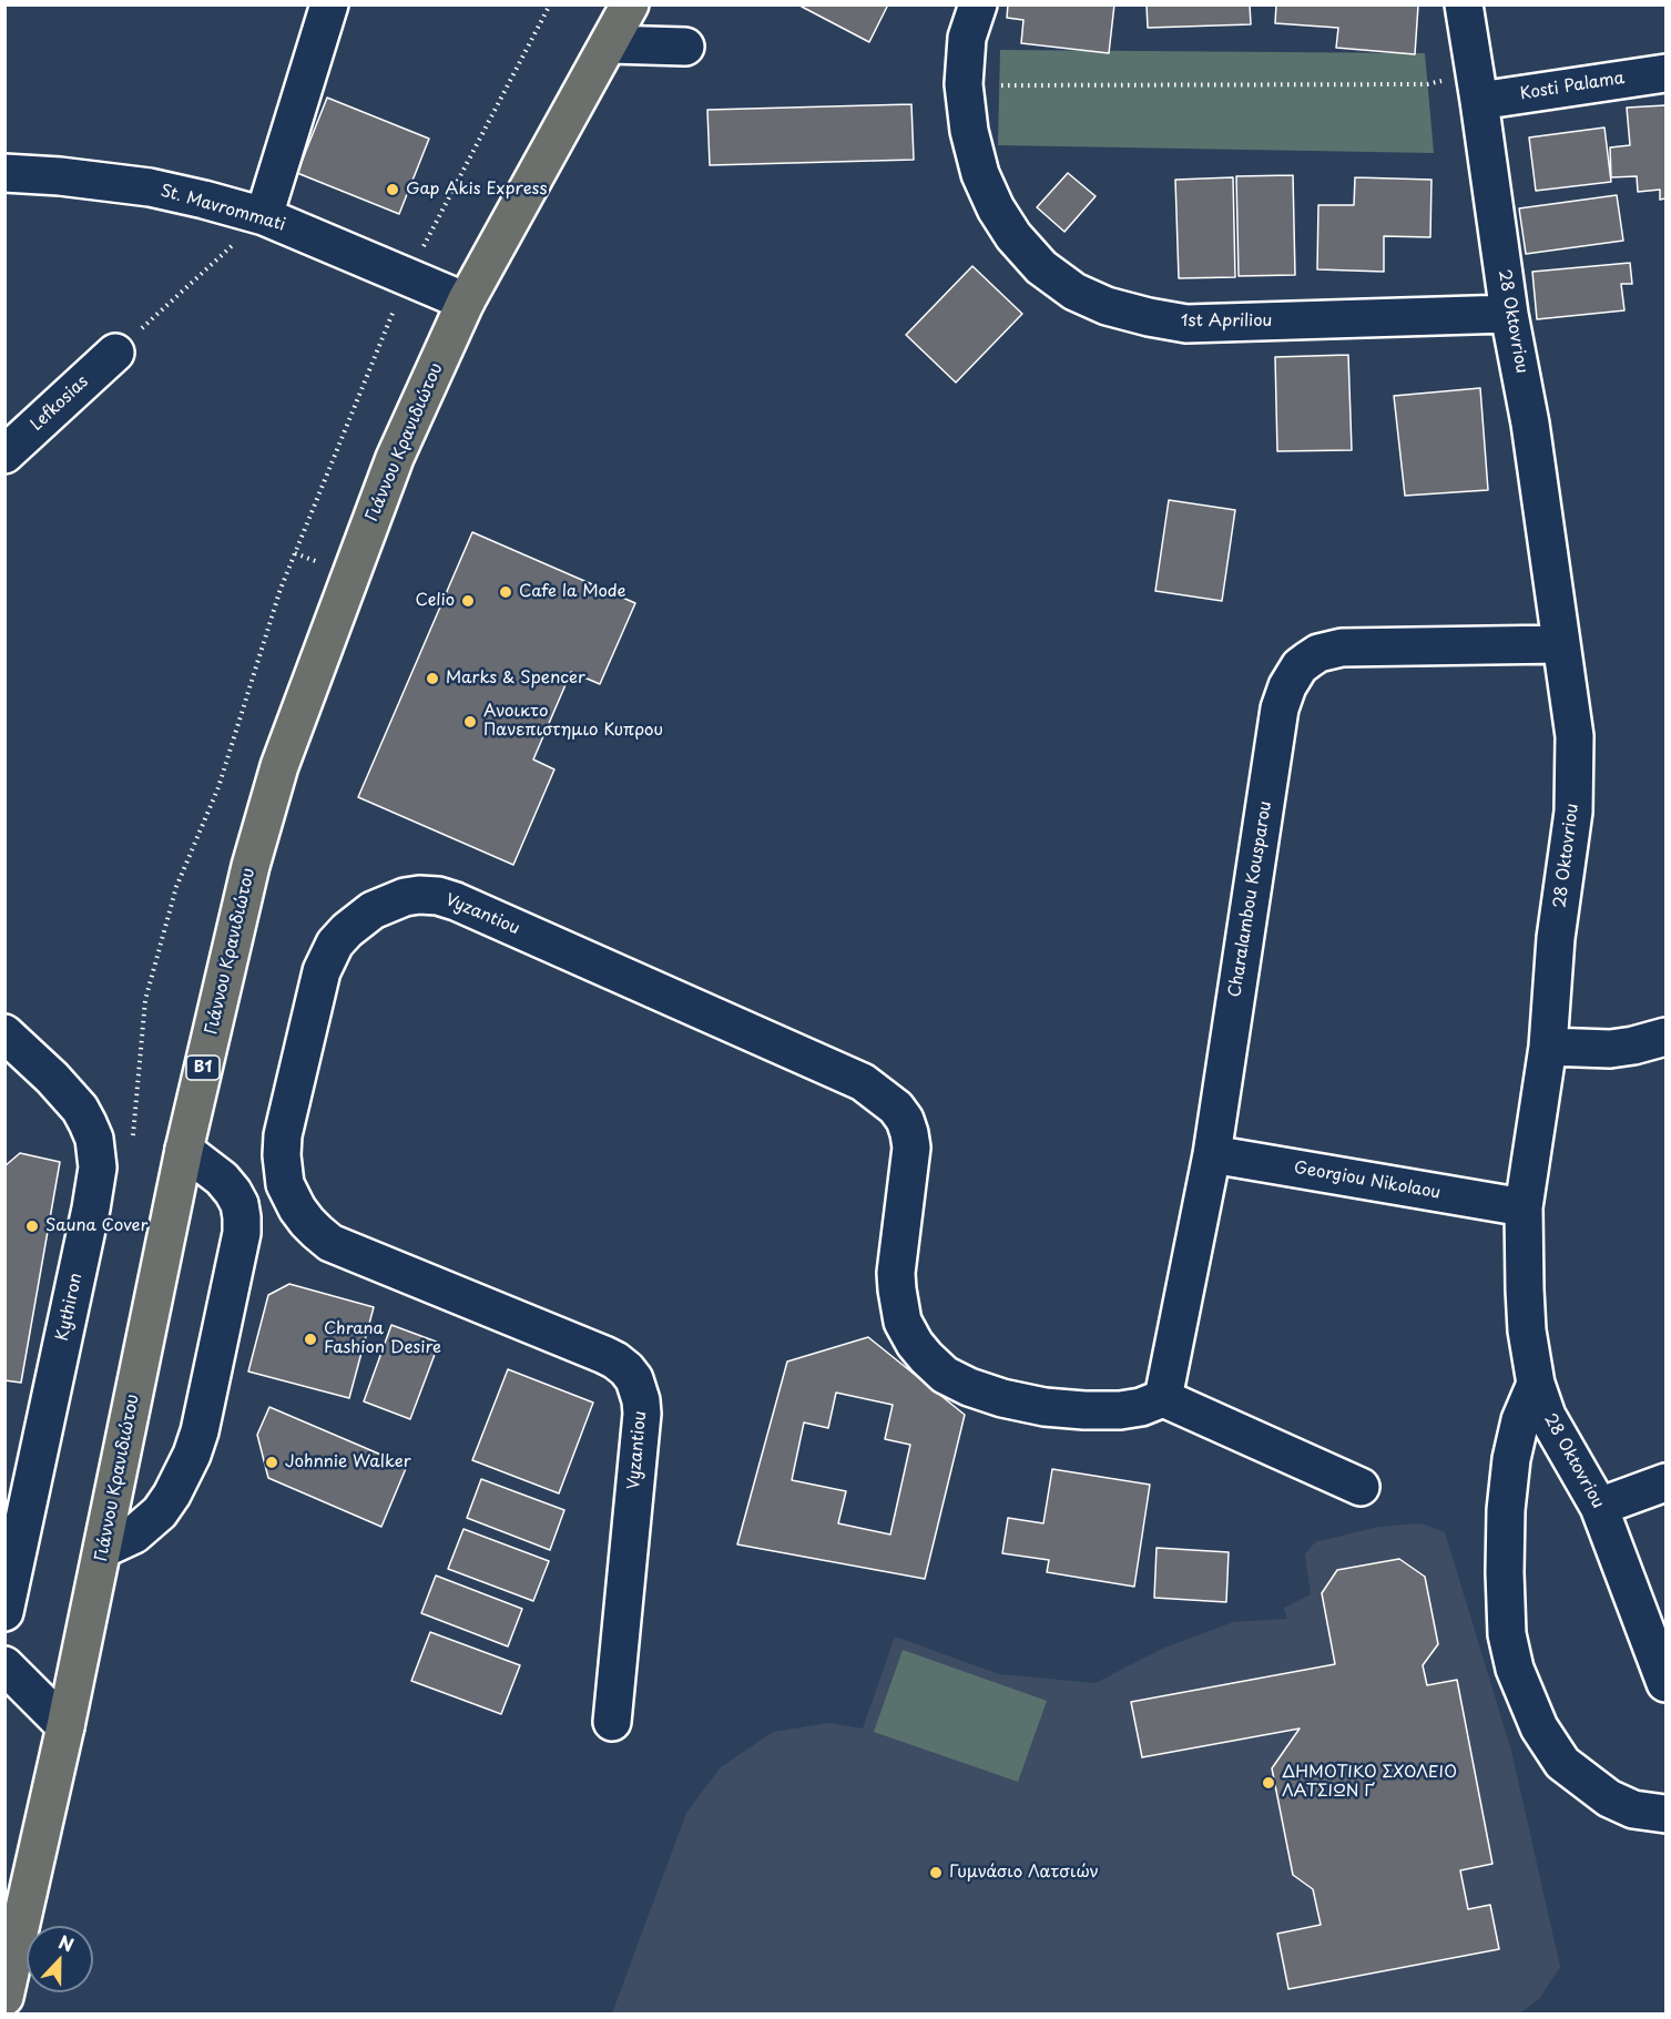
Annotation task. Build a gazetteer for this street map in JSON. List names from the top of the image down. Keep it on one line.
{"streets":{"main road":["Γιάννου Κρανιδιώτου","B1"],"street":["Kosti Palama","St. Mavrommati","1st Apriliou","28 Oktovriou","Lefkosias","Charalambou Kousparou","Vyzantiou","Georgiou Nikolaou","Kythiron"]},"crossings":[["Kosti Palama","28 Oktovriou"],["St. Mavrommati","Γιάννου Κρανιδιώτου"],["St. Mavrommati","B1"],["1st Apriliou","28 Oktovriou"],["28 Oktovriou","Charalambou Kousparou"],["28 Oktovriou","Georgiou Nikolaou"],["Γιάννου Κρανιδιώτου","B1"],["Charalambou Kousparou","Vyzantiou"],["Charalambou Kousparou","Georgiou Nikolaou"]],"places":["Gap Akis Express","Cafe la Mode","Celio","Marks & Spencer","Ανοικτο Πανεπιστημιο Κυπρου","Sauna Cover","Chrana Fashion Desire","Johnnie Walker","ΔΗΜΟΤΙΚΟ ΣΧΟΛΕΙΟ ΛΑΤΣΙΩΝ Γ΄","Γυμνάσιο Λατσιών"],"north":"top"}
